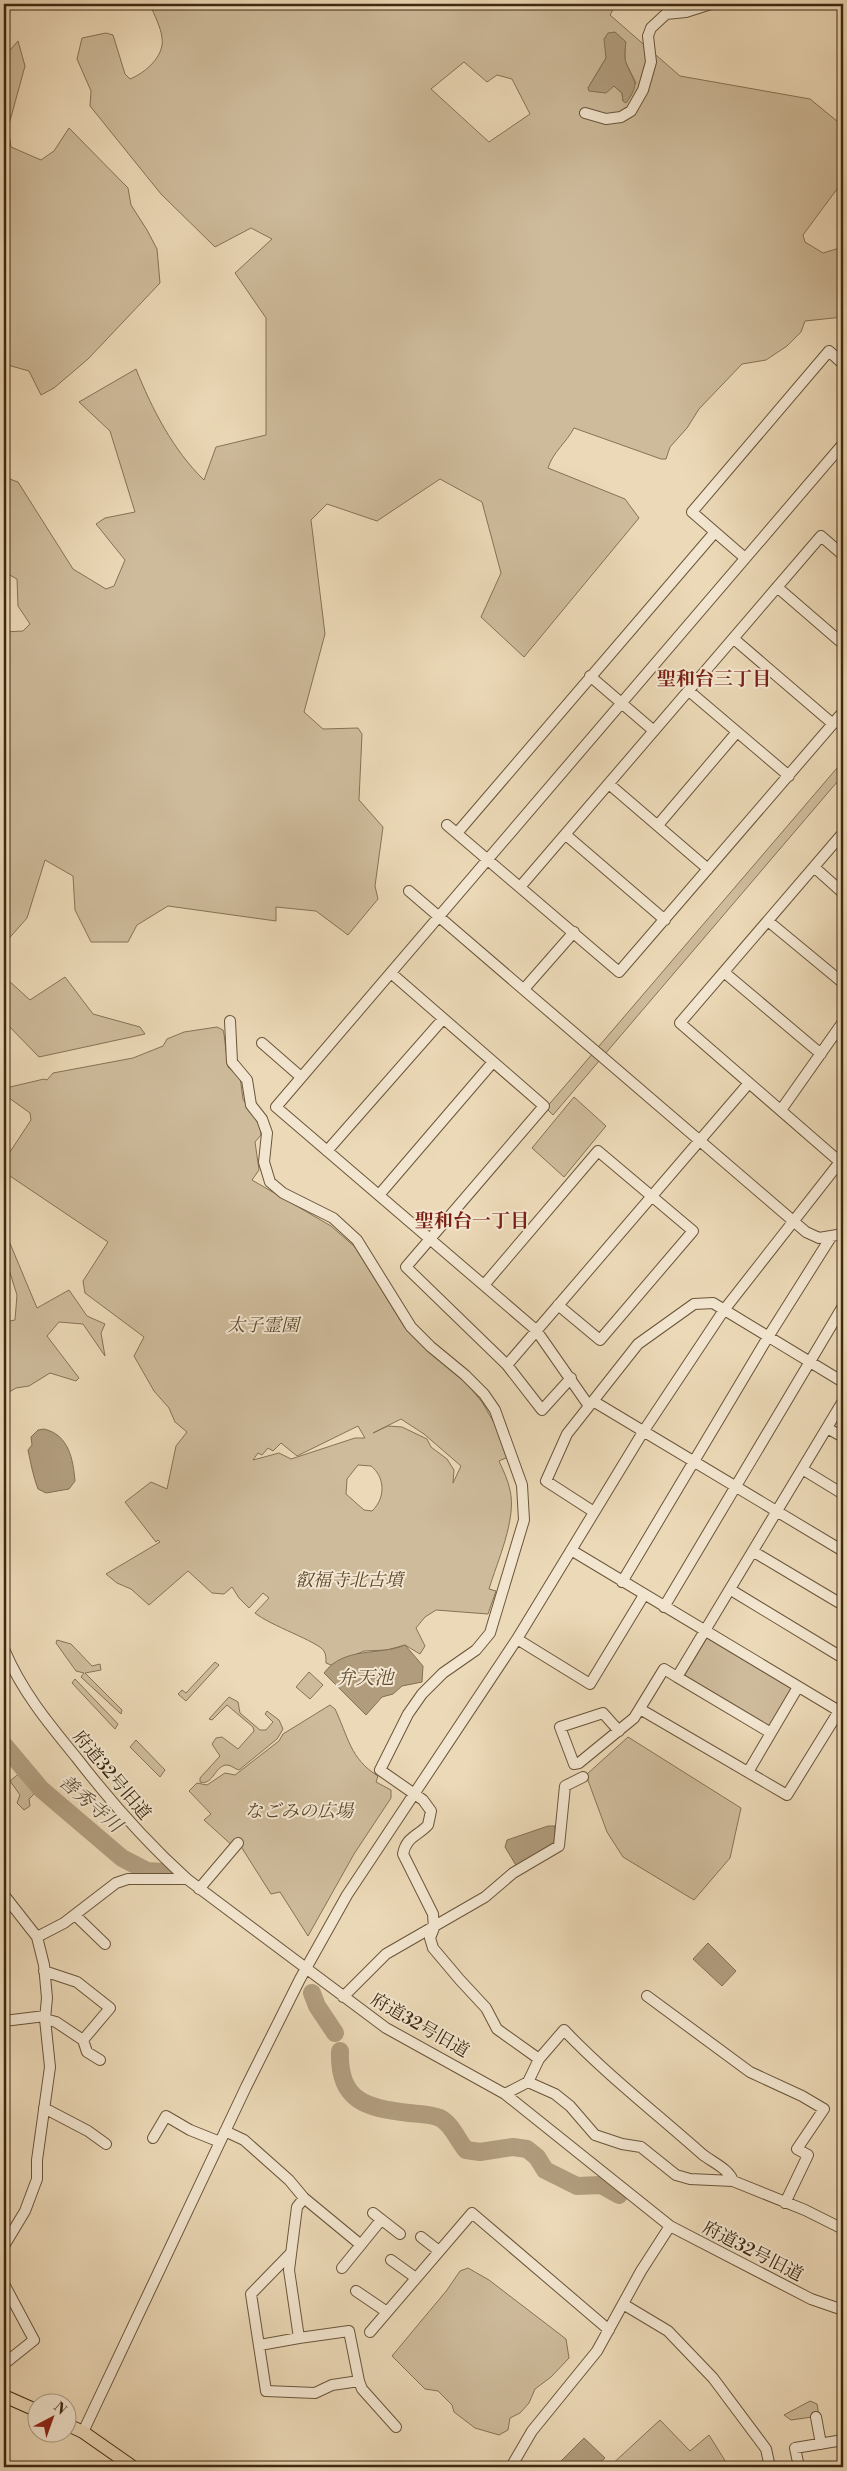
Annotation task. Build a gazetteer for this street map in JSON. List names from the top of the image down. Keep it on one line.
{"streets":{"street":["府道32号旧道"]},"districts":["聖和台三丁目","聖和台一丁目"],"water":["弁天池","善秀寺川"],"parks":["太子霊園","叡福寺北古墳","なごみの広場"],"north":"top right"}
